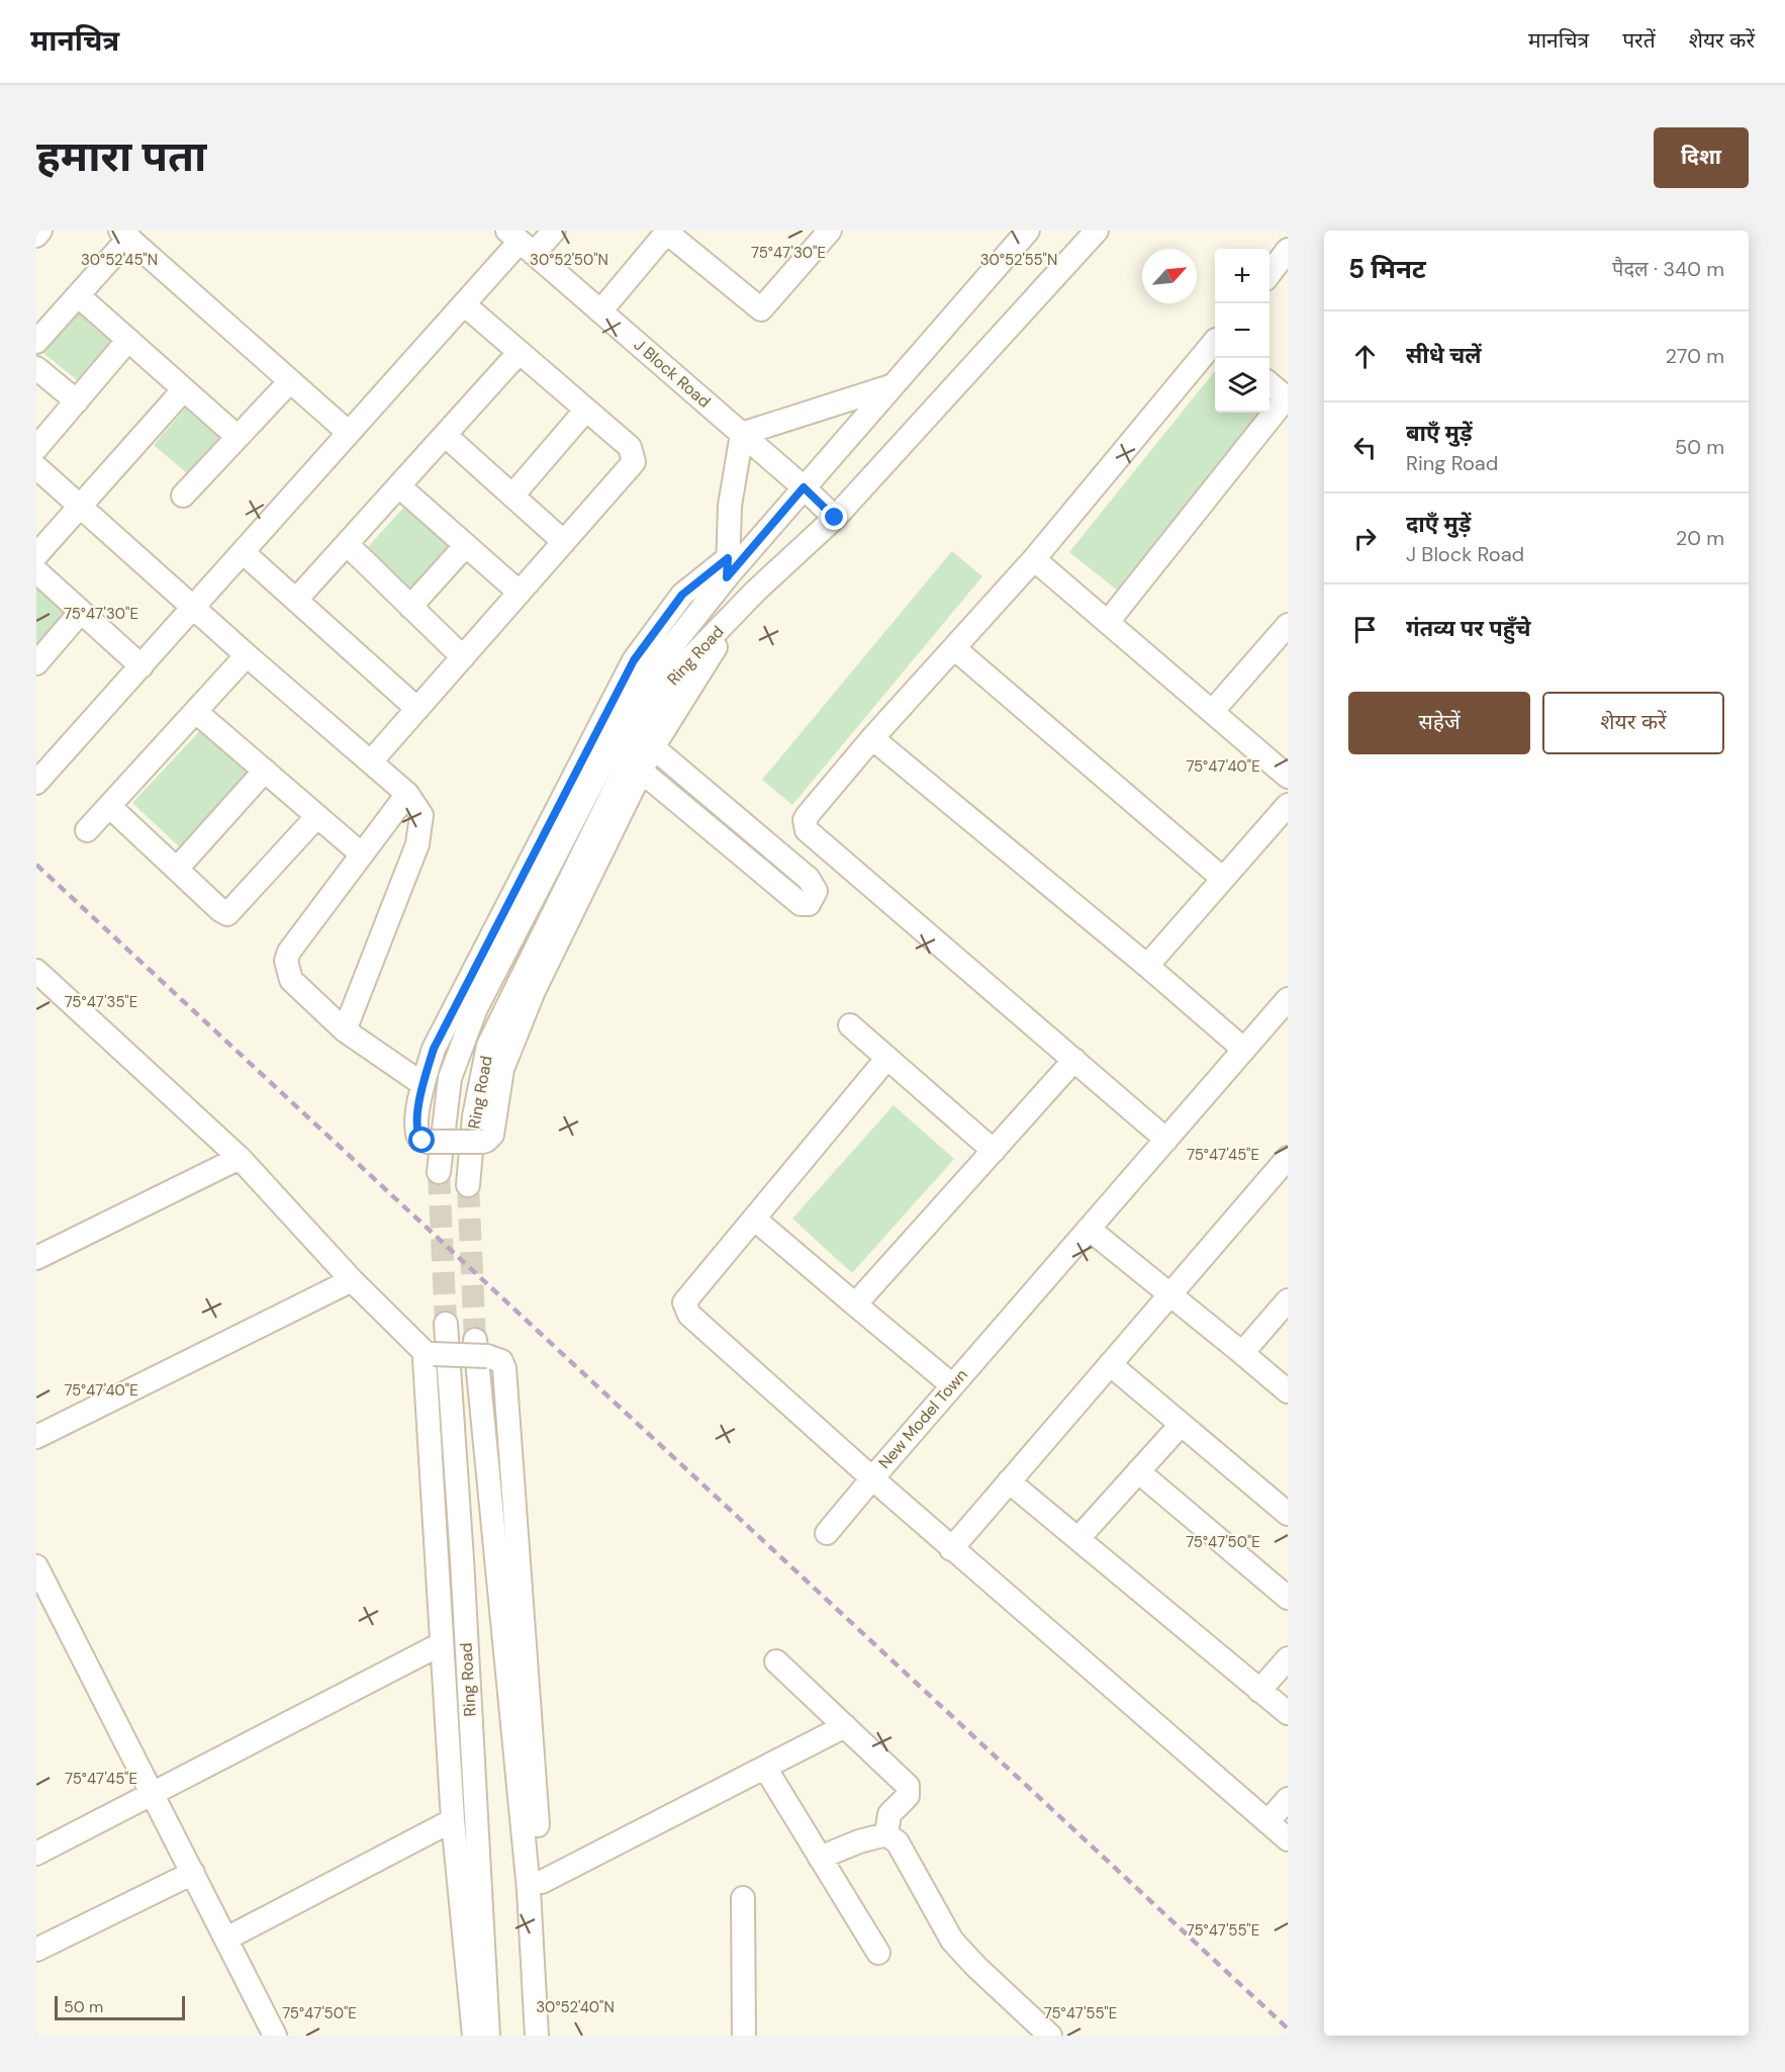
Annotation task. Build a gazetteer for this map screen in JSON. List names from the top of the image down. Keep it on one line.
{"streets":{"street":["J Block Road","Ring Road","New Model Town"]},"crossings":[["J Block Road","Ring Road"]],"scale_bar":"50 m","north":"top right","page":{"header":"मानचित्र","nav":["मानचित्र","परतें","शेयर करें"],"buttons":["दिशा",["सहेजें","शेयर करें"]],"title":"हमारा पता","heading":["5 मिनट","पैदल · 340 m"],"map_buttons":["+","−"],"list":[["सीधे चलें","270 m"],["बाएँ मुड़ें","Ring Road","50 m"],["दाएँ मुड़ें","J Block Road","20 m"],"गंतव्य पर पहुँचे"],"scale":"50 m"},"coordinates":["75°47'30\"E","30°52'45\"N","30°52'50\"N","30°52'55\"N","75°47'40\"E","75°47'35\"E","75°47'45\"E","75°47'50\"E","75°47'55\"E","30°52'40\"N"]}
